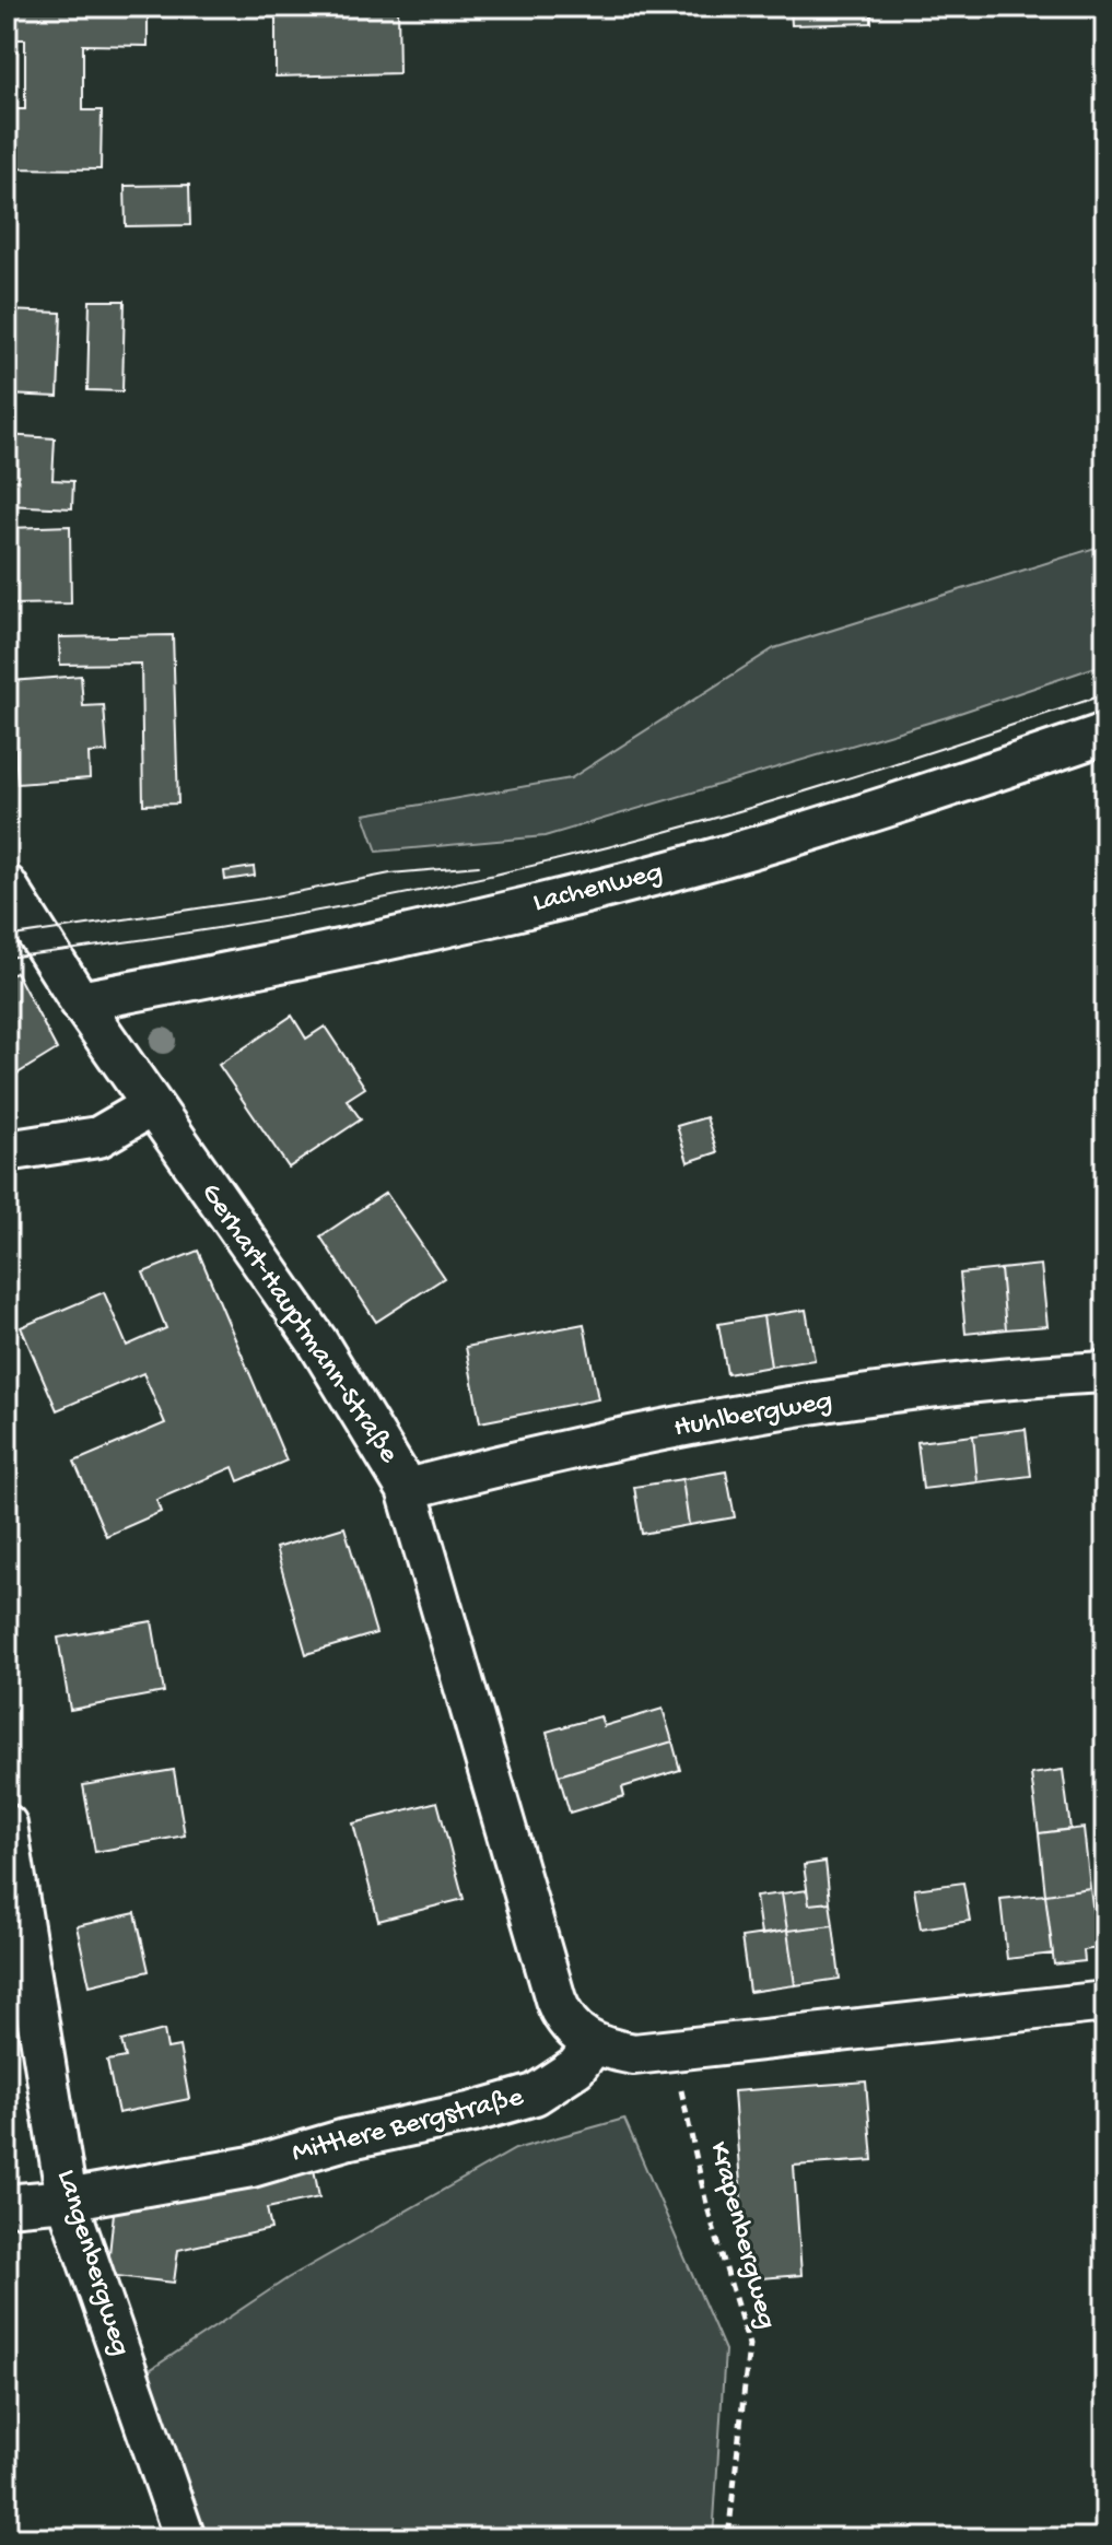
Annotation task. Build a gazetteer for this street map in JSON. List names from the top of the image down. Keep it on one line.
{"streets":{"street":["Lachenweg","Gerhart-Hauptmann-Straße","Huhlbergweg","Mittlere Bergstraße","Langenbergweg"],"path":["Krapenbergweg"]},"crossings":[["Lachenweg","Gerhart-Hauptmann-Straße"],["Gerhart-Hauptmann-Straße","Huhlbergweg"],["Gerhart-Hauptmann-Straße","Mittlere Bergstraße"],["Mittlere Bergstraße","Langenbergweg"]]}
